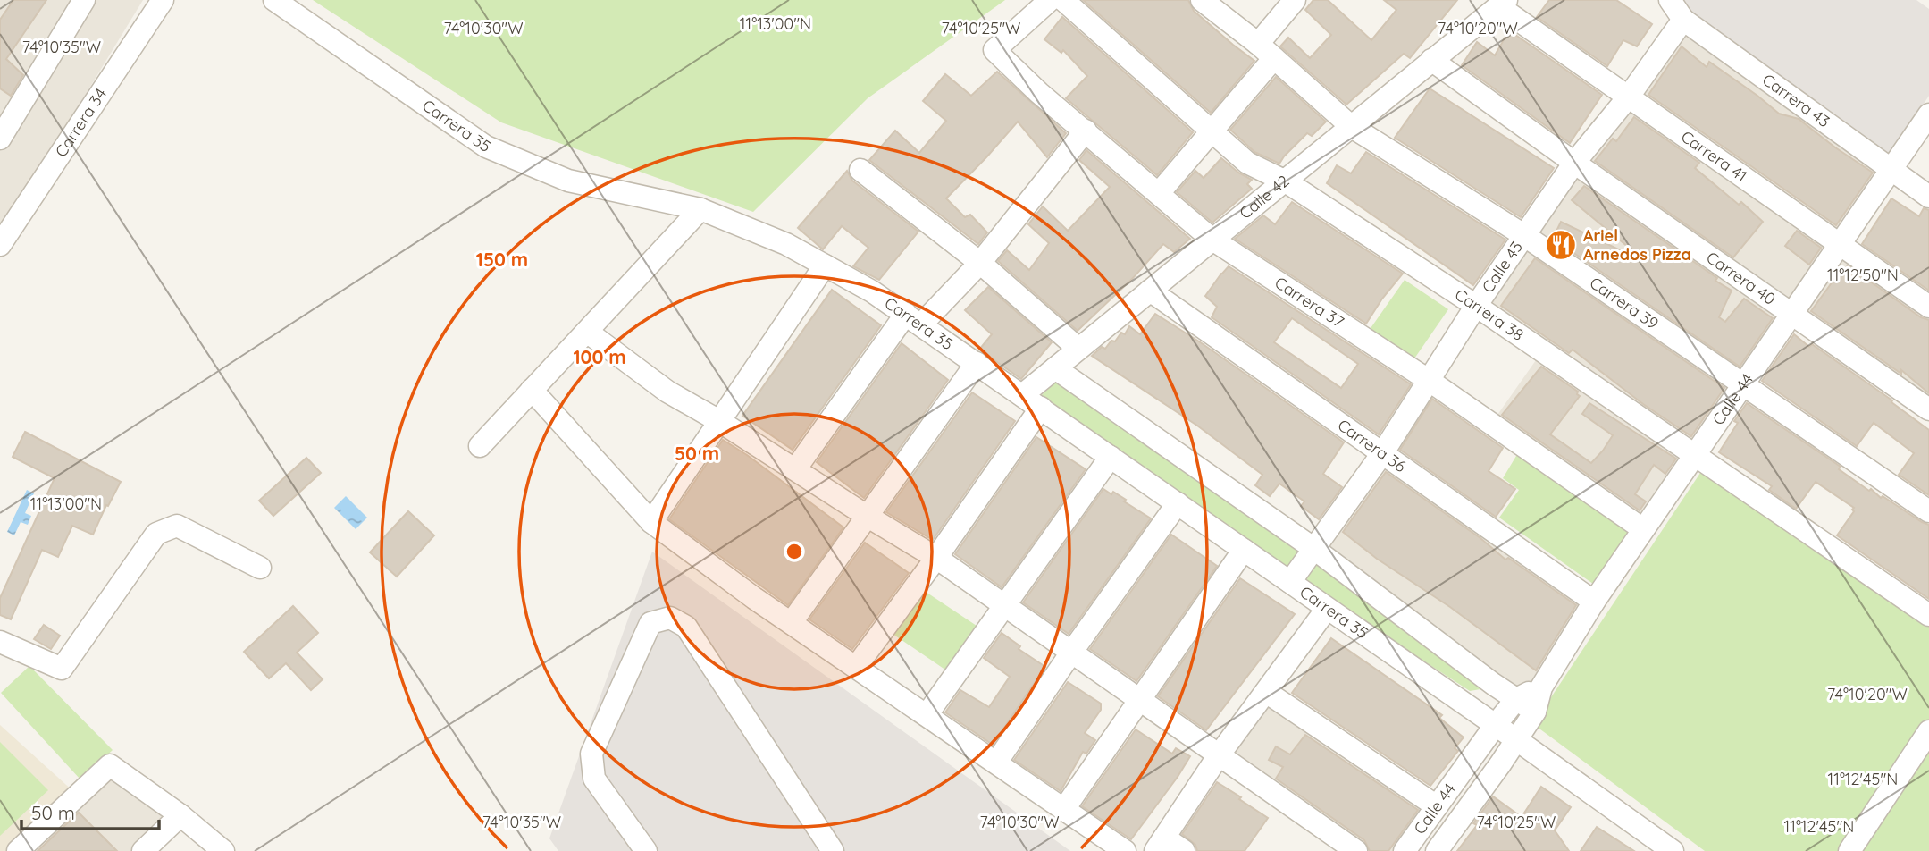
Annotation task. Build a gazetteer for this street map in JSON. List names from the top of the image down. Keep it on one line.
{"streets":{"street":["Carrera 43","Carrera 34","Carrera 35","Carrera 41","Calle 42","Calle 43","Carrera 40","Carrera 37","Carrera 39","Carrera 38","Calle 44","Carrera 36"]},"crossings":[["Carrera 43","Calle 43"],["Carrera 43","Calle 44"],["Carrera 35","Calle 42"],["Carrera 35","Calle 43"],["Carrera 35","Calle 44"],["Carrera 41","Calle 42"],["Carrera 41","Calle 43"],["Carrera 41","Calle 44"],["Calle 42","Carrera 40"],["Calle 42","Carrera 37"],["Calle 42","Carrera 39"],["Calle 42","Carrera 38"],["Calle 42","Carrera 36"],["Calle 43","Carrera 40"],["Calle 43","Carrera 37"],["Calle 43","Carrera 39"],["Calle 43","Carrera 38"],["Calle 43","Carrera 36"],["Carrera 40","Calle 44"],["Carrera 37","Calle 44"],["Carrera 39","Calle 44"],["Carrera 38","Calle 44"],["Calle 44","Carrera 36"]],"places":{"restaurant":["Ariel Arnedos Pizza"]},"scale_bar":"50 m","coordinates":["11°13'00\"N","74°10'30\"W","74°10'25\"W","74°10'20\"W","74°10'35\"W","11°12'50\"N","11°12'45\"N"],"rings":["150 m","100 m","50 m"]}
